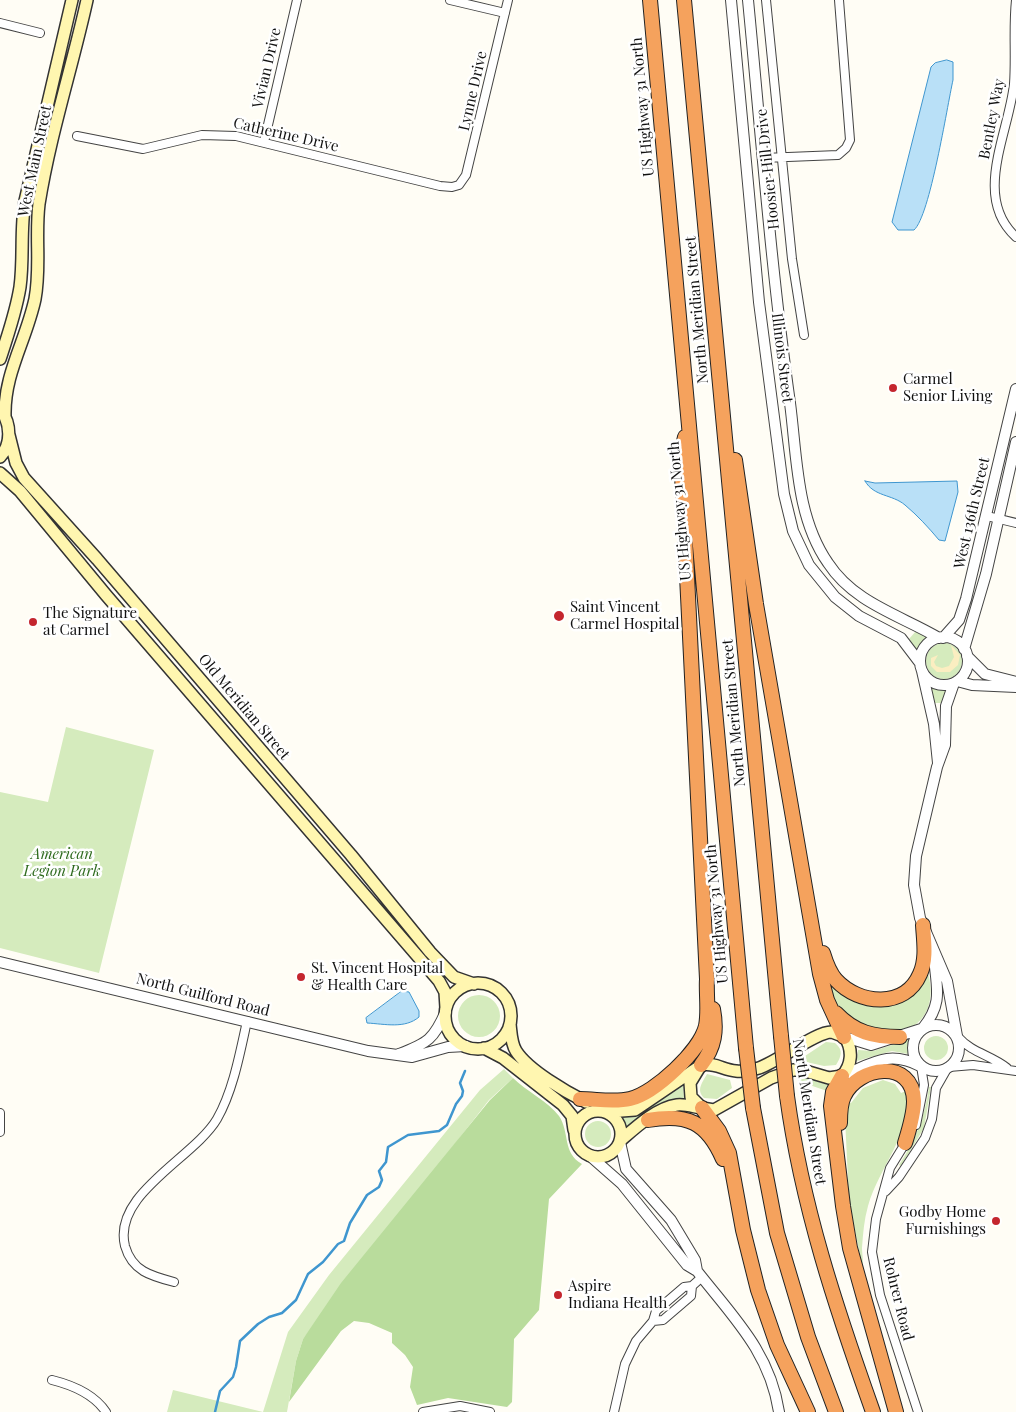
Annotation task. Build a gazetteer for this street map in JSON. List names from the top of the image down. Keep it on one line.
{"streets":{"highway":["US Highway 31 North","North Meridian Street"],"main road":["West Main Street","Old Meridian Street"],"street":["Vivian Drive","Lynne Drive","Bentley Way","Catherine Drive","Hoosier Hill Drive","Illinois Street","West 136th Street","North Guilford Road","Rohrer Road"]},"crossings":[["Vivian Drive","Catherine Drive"],["Lynne Drive","Catherine Drive"],["West Main Street","Old Meridian Street"],["Illinois Street","West 136th Street"],["Old Meridian Street","North Guilford Road"]],"parks":["American Legion Park"],"places":["Carmel Senior Living","Saint Vincent Carmel Hospital","The Signature at Carmel","St. Vincent Hospital & Health Care","Godby Home Furnishings","Aspire Indiana Health"]}
